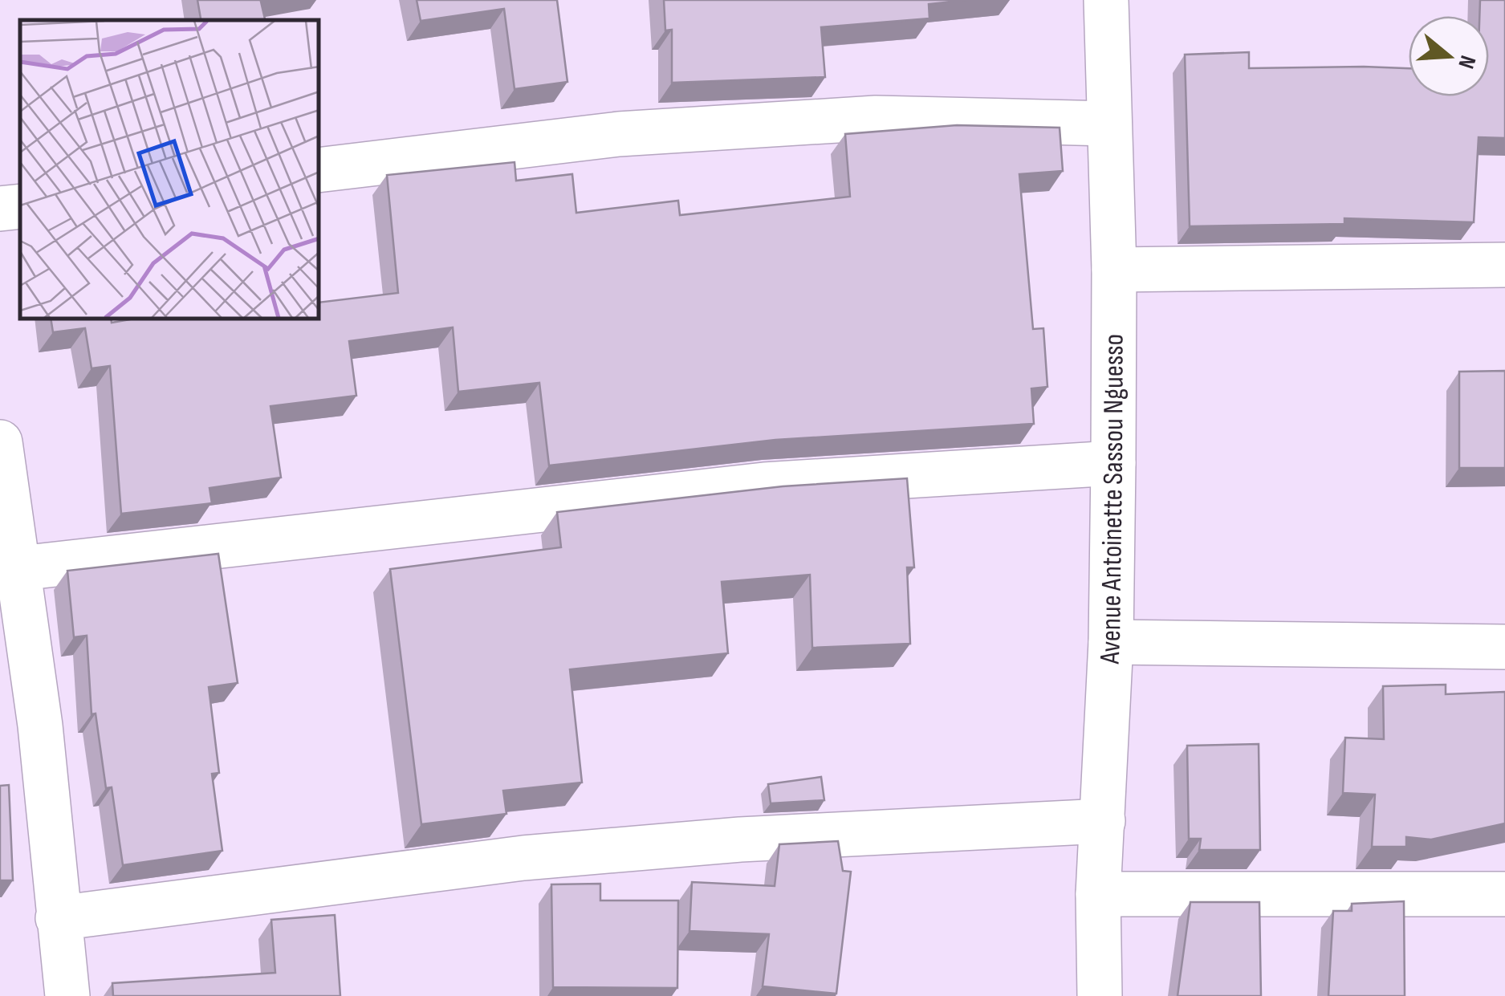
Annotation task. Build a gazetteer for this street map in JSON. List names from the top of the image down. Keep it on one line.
{"streets":{"street":["Avenue Antoinette Sassou Nguesso"]},"north":"right"}
